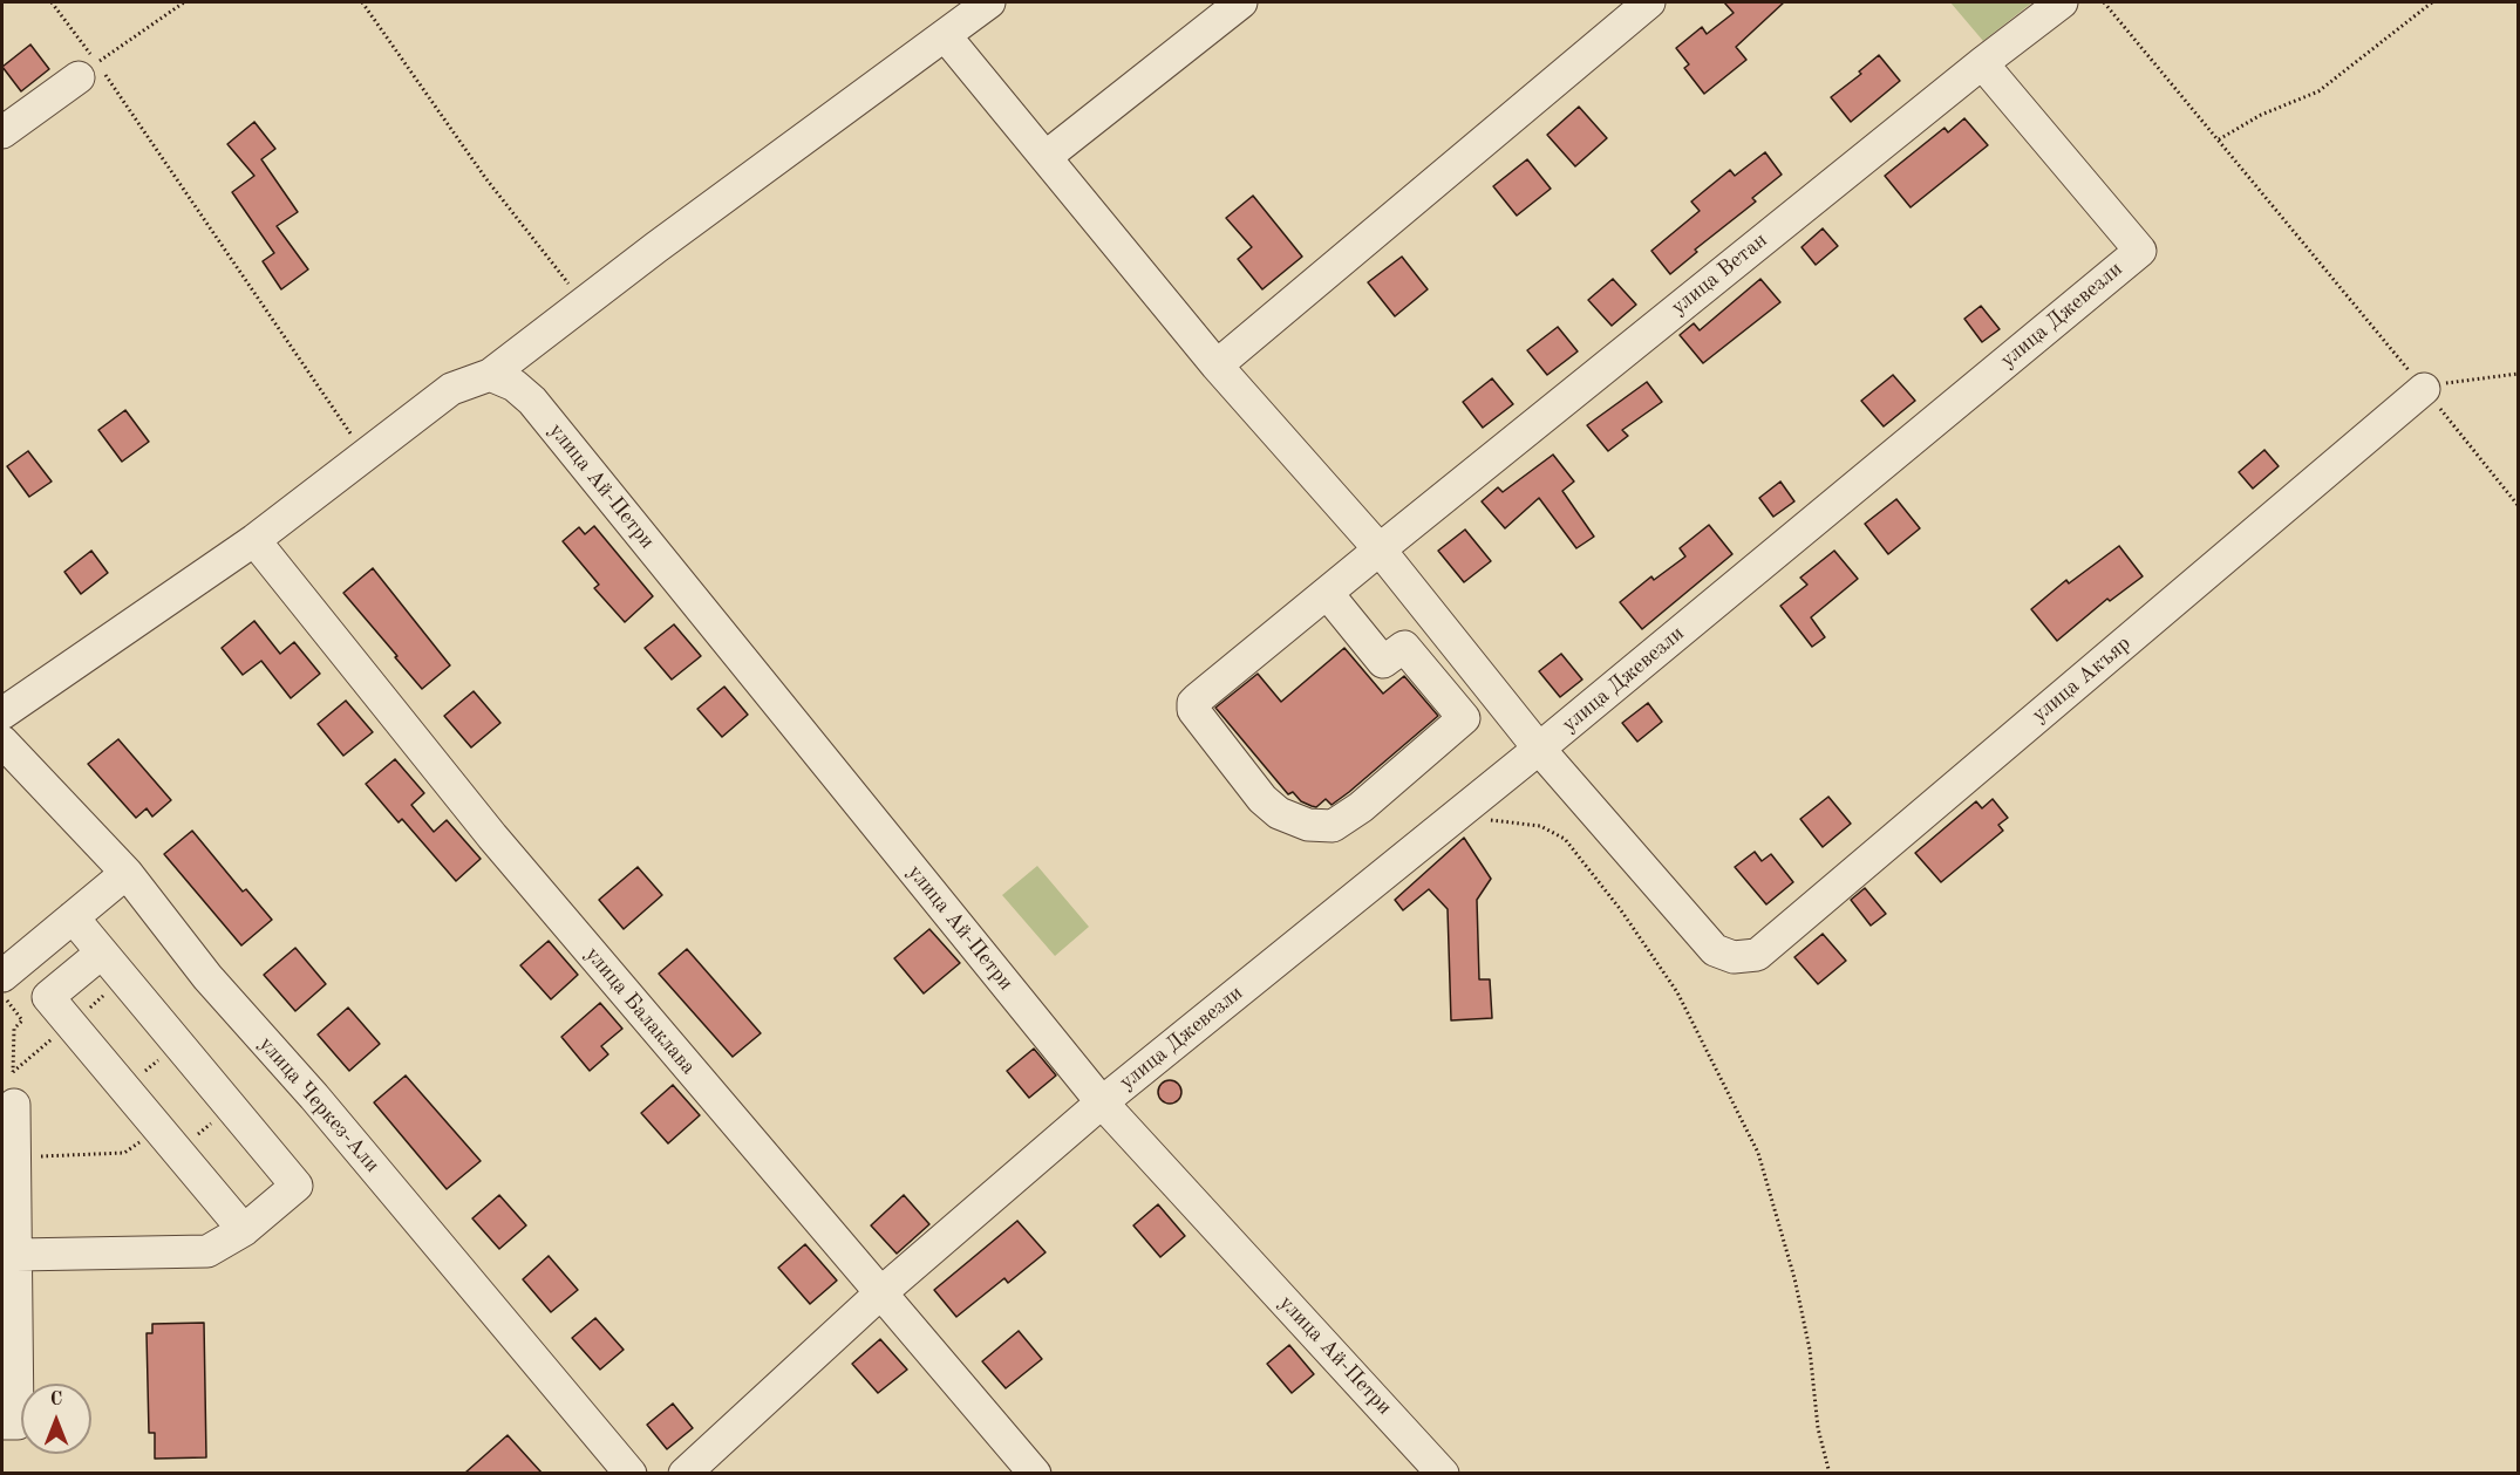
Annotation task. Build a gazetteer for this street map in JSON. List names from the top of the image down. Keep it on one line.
{"streets":{"street":["улица Ветан","улица Джевезли","улица Ай-Петри","улица Акъяр","улица Балаклава","улица Черкез-Али"]},"crossings":[["улица Ветан","улица Джевезли"],["улица Джевезли","улица Ай-Петри"],["улица Джевезли","улица Акъяр"],["улица Джевезли","улица Балаклава"]],"north":"top"}
